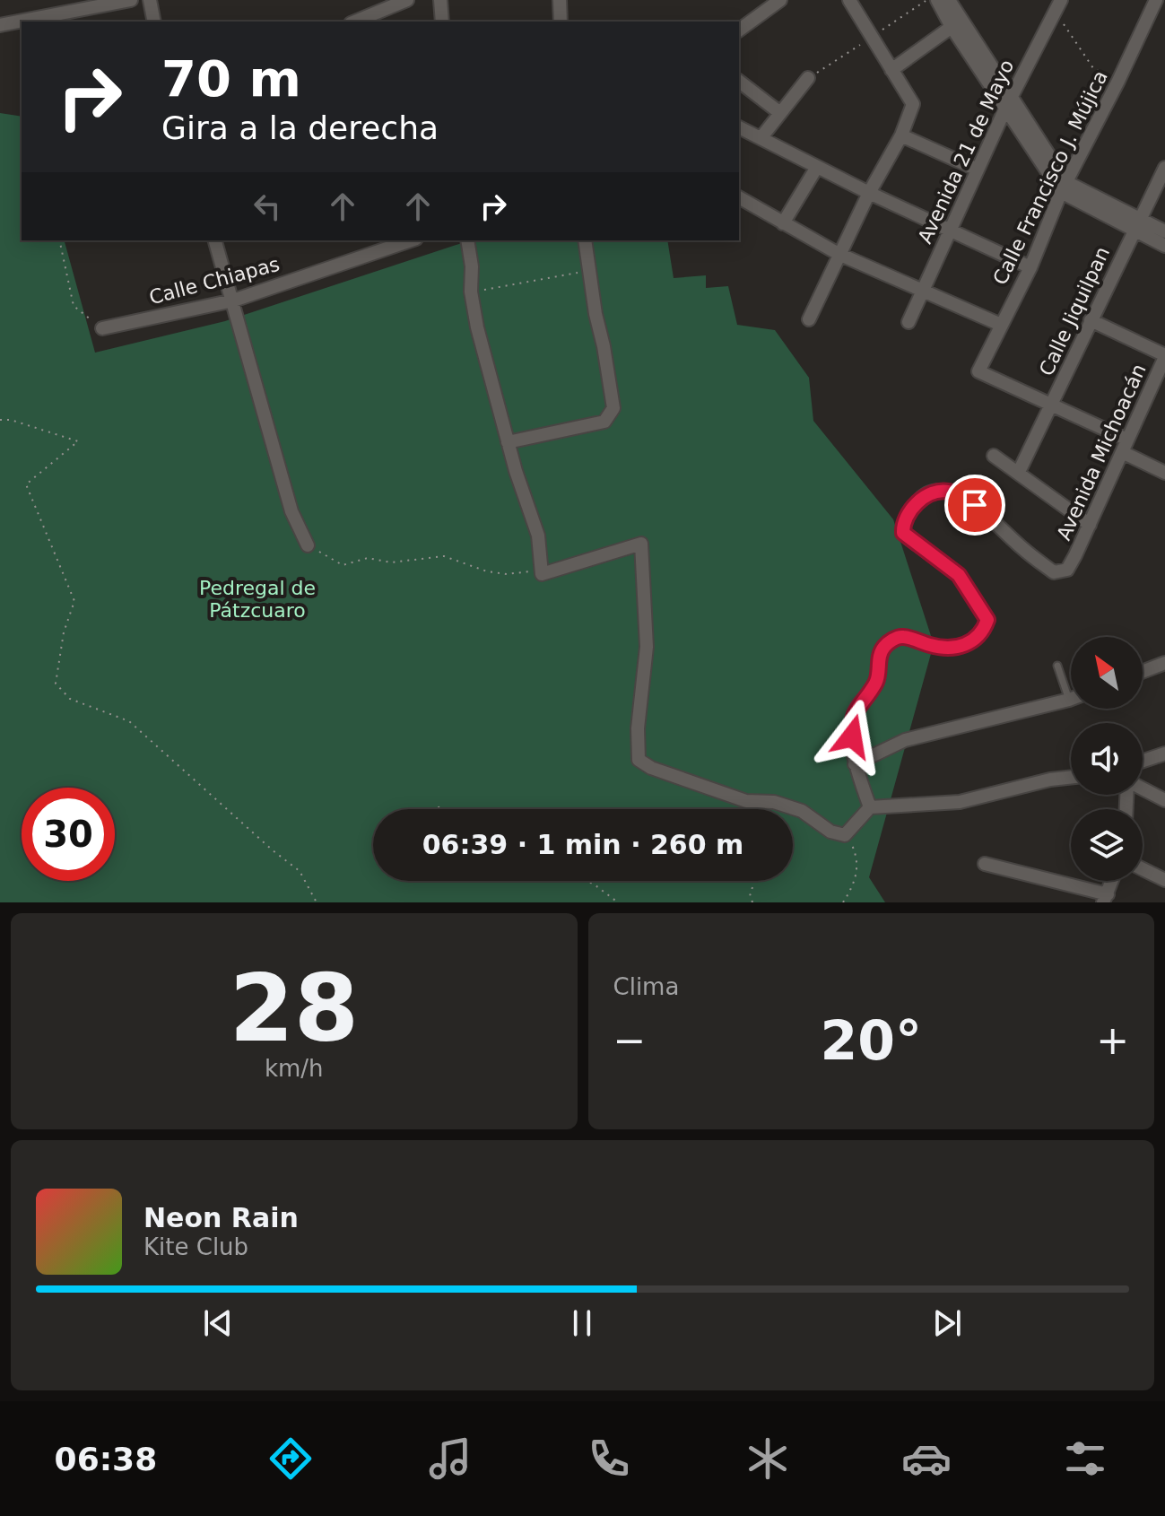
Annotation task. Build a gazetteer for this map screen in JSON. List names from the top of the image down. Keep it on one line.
{"streets":{"street":["Avenida 21 de Mayo","Calle Francisco J. Mújica","Calle Chiapas","Calle Jiquilpan","Avenida Michoacán"]},"crossings":[["Calle Francisco J. Mújica","Calle Jiquilpan"]],"parks":["Pedregal de Pátzcuaro"],"north":"top left","page":{"turn":["70 m","Gira a la derecha"],"limit":"30","trip":"06:39 · 1 min · 260 m","tile":[["28","km/h"],"Clima"],"heat":["−","20°","+"],"song":["Neon Rain","Kite Club"],"tabs":"06:38"}}
